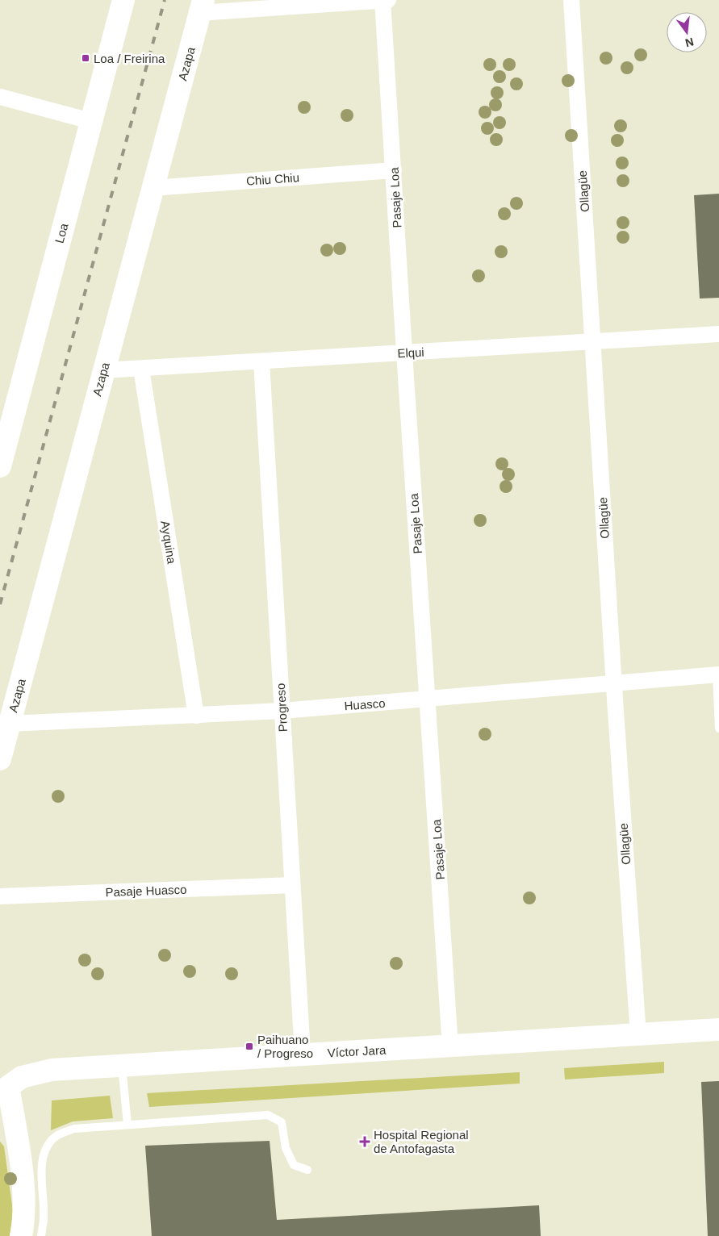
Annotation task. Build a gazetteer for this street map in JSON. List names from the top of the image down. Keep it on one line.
{"streets":{"street":["Azapa","Chiu Chiu","Ollagüe","Pasaje Loa","Loa","Elqui","Ayquina","Huasco","Progreso","Pasaje Huasco","Víctor Jara"]},"crossings":[["Azapa","Chiu Chiu"],["Azapa","Elqui"],["Azapa","Huasco"],["Chiu Chiu","Pasaje Loa"],["Ollagüe","Elqui"],["Ollagüe","Huasco"],["Ollagüe","Víctor Jara"],["Pasaje Loa","Elqui"],["Pasaje Loa","Huasco"],["Pasaje Loa","Víctor Jara"],["Elqui","Ayquina"],["Elqui","Progreso"],["Ayquina","Huasco"],["Huasco","Progreso"],["Progreso","Pasaje Huasco"],["Progreso","Víctor Jara"]],"places":{"transit":["Loa / Freirina","Paihuano / Progreso"],"health":["Hospital Regional de Antofagasta"]},"north":"bottom"}
